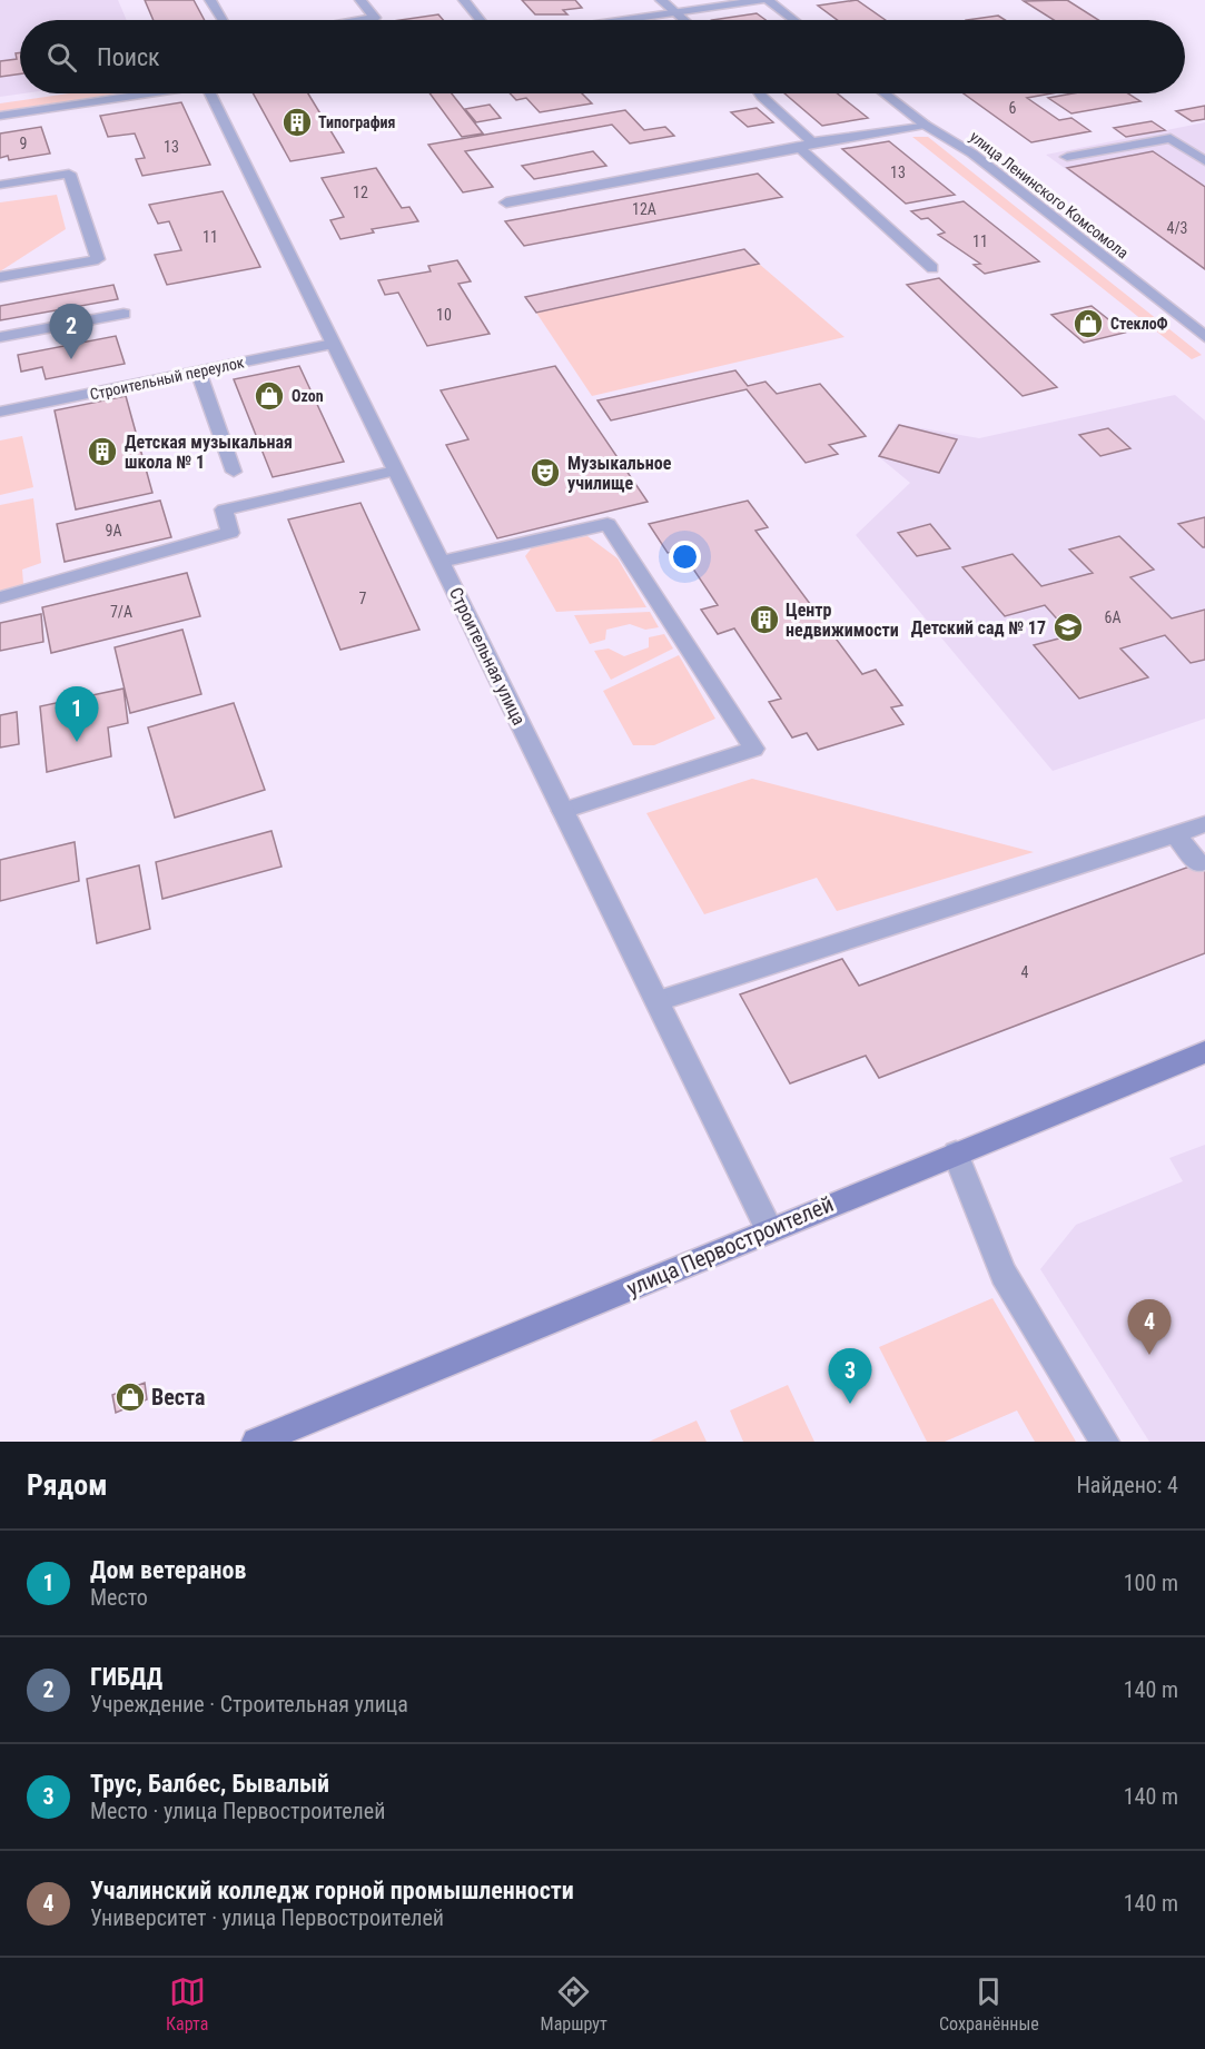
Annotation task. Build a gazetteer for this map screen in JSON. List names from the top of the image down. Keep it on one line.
{"streets":{"main road":["улица Первостроителей"],"street":["улица Ленинского Комсомола","Строительный переулок","Строительная улица"]},"crossings":[["Строительный переулок","Строительная улица"],["Строительная улица","улица Первостроителей"]],"places":{"building":["Типография","Детская музыкальная школа № 1","Центр недвижимости"],"shop":["СтеклоФ","Ozon","Веста"],"theatre":["Музыкальное училище"],"school or university":["Детский сад № 17"]},"house_numbers":["6","9","13","13","12","12А","4/3","11","11","10","9А","7","7/А","6А","4"],"page":{"search":"Поиск","pins":["2","1","4","3"],"heading":["Рядом","Найдено: 4"],"list":[{"mark":"1","name":"Дом ветеранов","note":"Место","value":"100 m"},{"mark":"2","name":"ГИБДД","note":"Учреждение · Строительная улица","value":"140 m"},{"mark":"3","name":"Трус, Балбес, Бывалый","note":"Место · улица Первостроителей","value":"140 m"},{"mark":"4","name":"Учалинский колледж горной промышленности","note":"Университет · улица Первостроителей","value":"140 m"}],"nav":["Карта","Маршрут","Сохранённые"]}}
